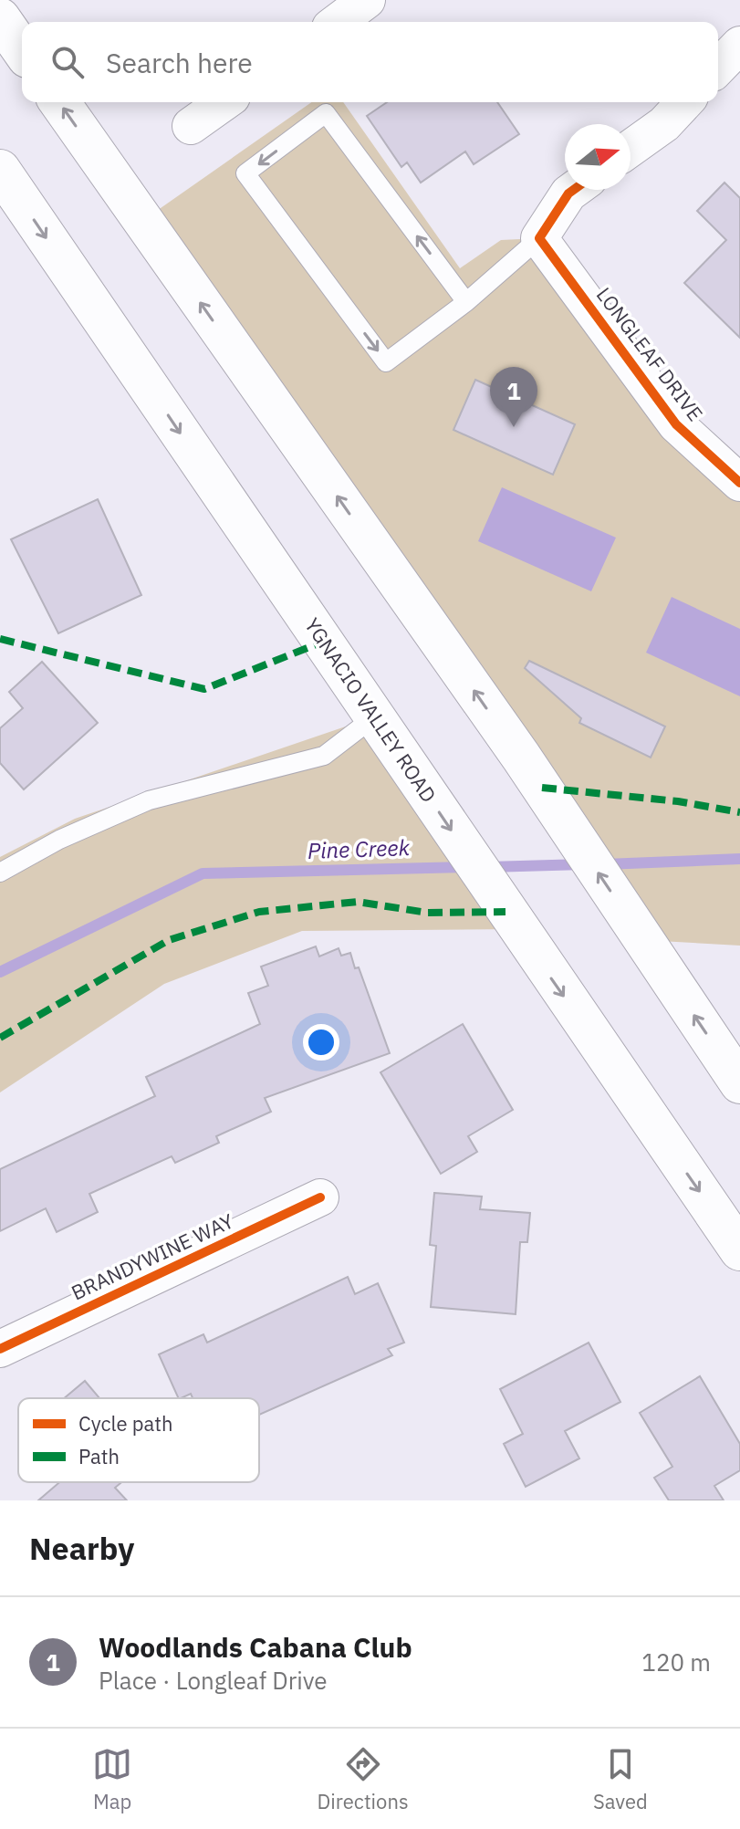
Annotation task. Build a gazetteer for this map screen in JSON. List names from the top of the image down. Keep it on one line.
{"streets":{"highway":["YGNACIO VALLEY ROAD"],"street":["LONGLEAF DRIVE","BRANDYWINE WAY"]},"water":["Pine Creek"],"legend":["Cycle path","Path"],"north":"right","page":{"search":"Search here","pins":"1","heading":"Nearby","list":[{"mark":"1","name":"Woodlands Cabana Club","note":"Place · Longleaf Drive","value":"120 m"}],"nav":["Map","Directions","Saved"]}}
